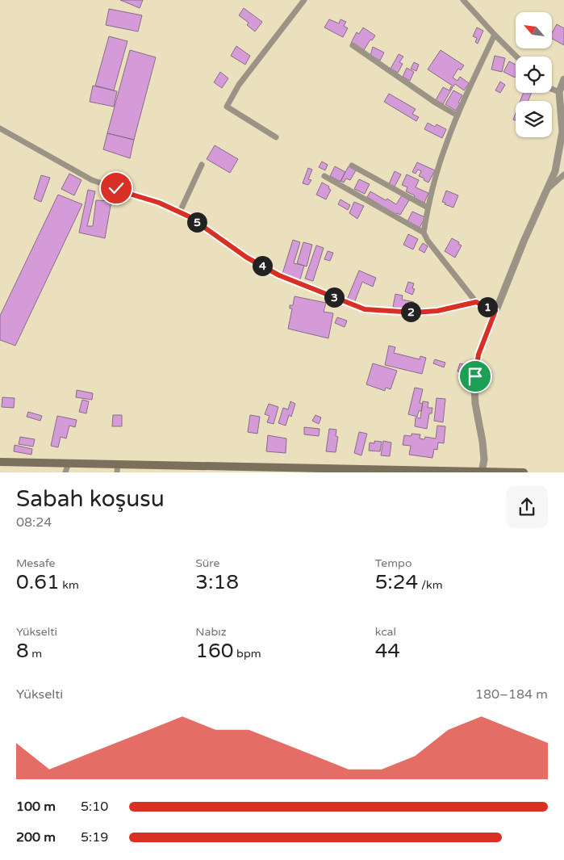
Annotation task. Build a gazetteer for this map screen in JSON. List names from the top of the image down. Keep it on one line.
{"north":"top left","page":{"pins":["5","4","3","1","2"],"heading":["Sabah koşusu","08:24"],"stats":[["Mesafe","0.61 km"],["Süre","3:18"],["Tempo","5:24 /km"],["Yükselti","8 m"],["Nabız","160 bpm"],["kcal","44"]],"chart":["Yükselti","180–184 m"],"list":[{"name":"100 m","note":"5:10"},{"name":"200 m","note":"5:19"}]}}
